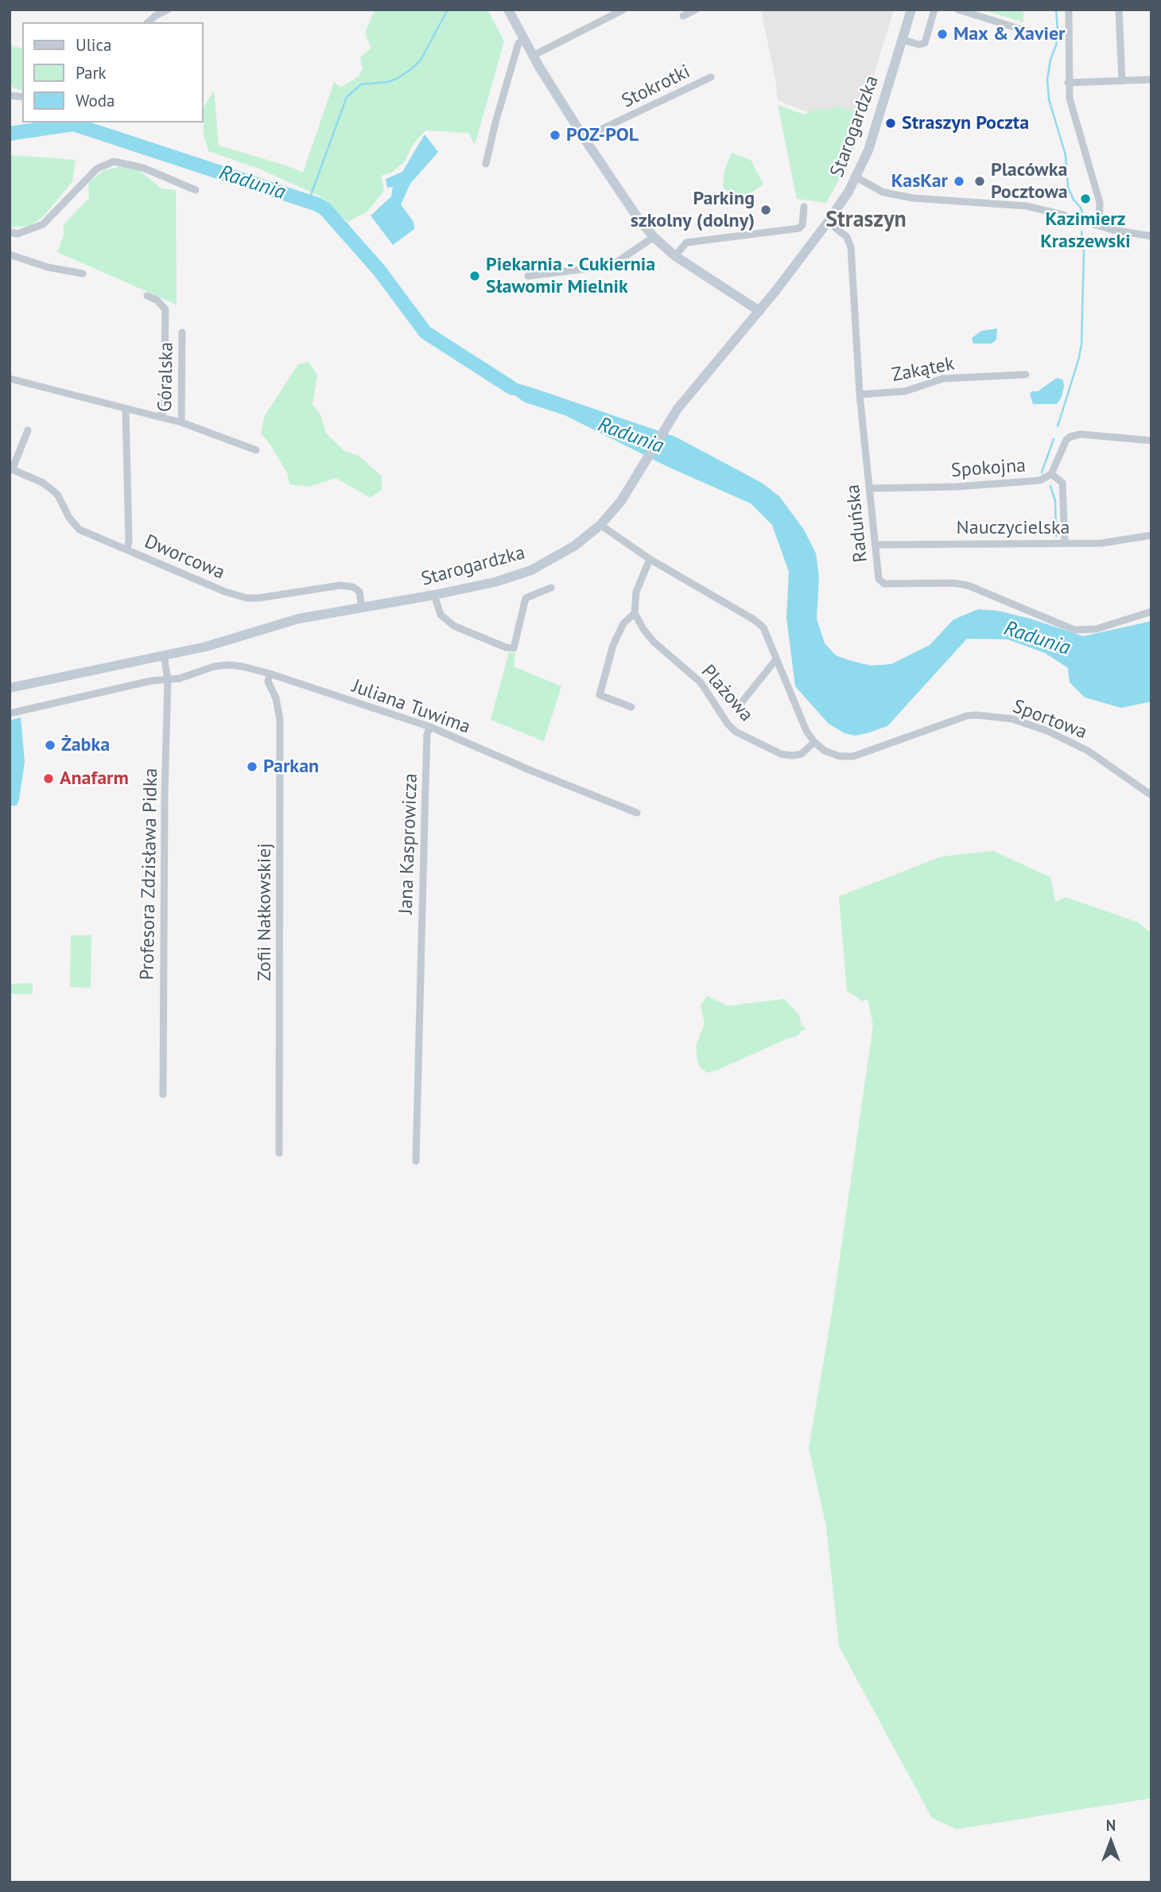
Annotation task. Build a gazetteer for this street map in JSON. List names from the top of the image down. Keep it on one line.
{"streets":{"main road":["Starogardzka"],"street":["Stokrotki","Zakątek","Góralska","Spokojna","Raduńska","Nauczycielska","Dworcowa","Plażowa","Juliana Tuwima","Sportowa","Jana Kasprowicza","Profesora Zdzisława Pidka","Zofii Nałkowskiej"]},"crossings":[["Starogardzka","Raduńska"],["Starogardzka","Dworcowa"],["Starogardzka","Profesora Zdzisława Pidka"],["Zakątek","Raduńska"],["Spokojna","Raduńska"],["Raduńska","Nauczycielska"],["Plażowa","Sportowa"],["Juliana Tuwima","Jana Kasprowicza"],["Juliana Tuwima","Profesora Zdzisława Pidka"],["Juliana Tuwima","Zofii Nałkowskiej"]],"districts":["Straszyn"],"water":["Radunia"],"places":["Max & Xavier","Straszyn Poczta","POZ-POL","KasKar","Placówka Pocztowa","Kazimierz Kraszewski","Parking szkolny (dolny)","Piekarnia - Cukiernia Sławomir Mielnik","Żabka","Parkan","Anafarm"],"legend":["Ulica","Park","Woda"],"north":"top"}
